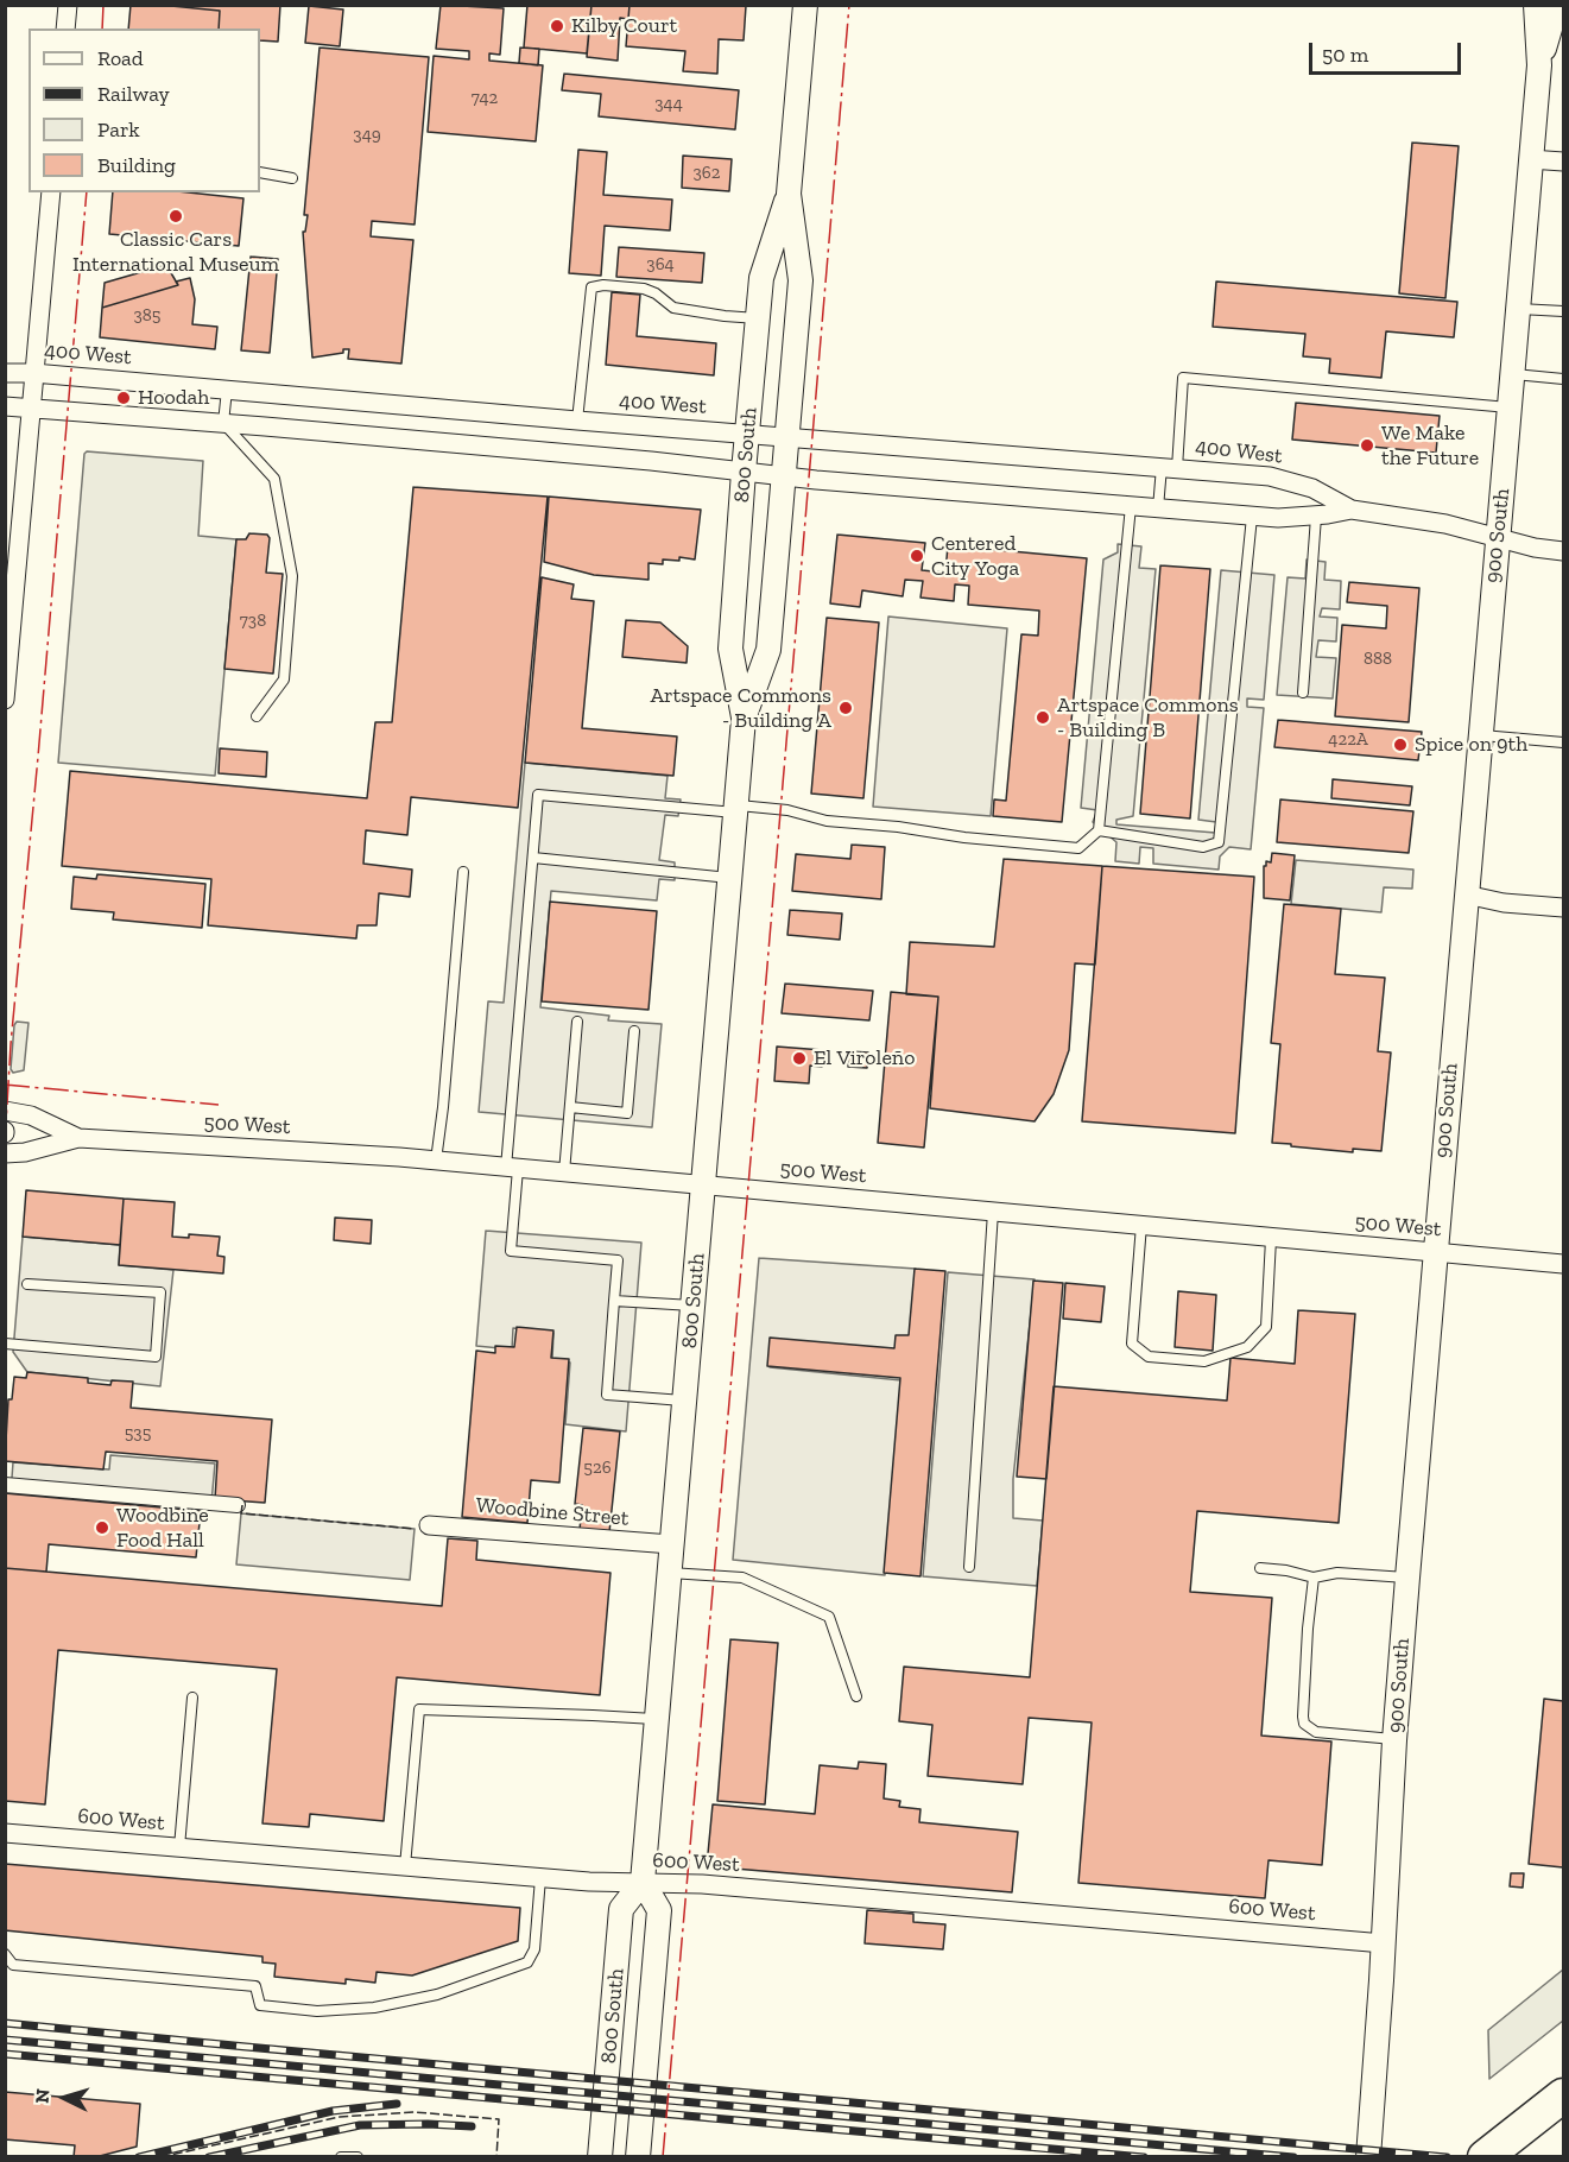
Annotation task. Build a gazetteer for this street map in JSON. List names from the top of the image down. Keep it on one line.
{"streets":{"street":["400 West","800 South","900 South","500 West","Woodbine Street","600 West"]},"crossings":[["400 West","800 South"],["400 West","900 South"],["800 South","500 West"],["800 South","Woodbine Street"],["800 South","600 West"],["900 South","500 West"],["900 South","600 West"]],"places":["Kilby Court","Classic Cars International Museum","Hoodah","We Make the Future","Centered City Yoga","Artspace Commons - Building A","Artspace Commons - Building B","Spice on 9th","El Viroleño","Woodbine Food Hall"],"house_numbers":["742","344","349","362","364","385","738","888","422A","535","526"],"legend":["Road","Railway","Park","Building"],"scale_bar":"50 m","north":"left"}
